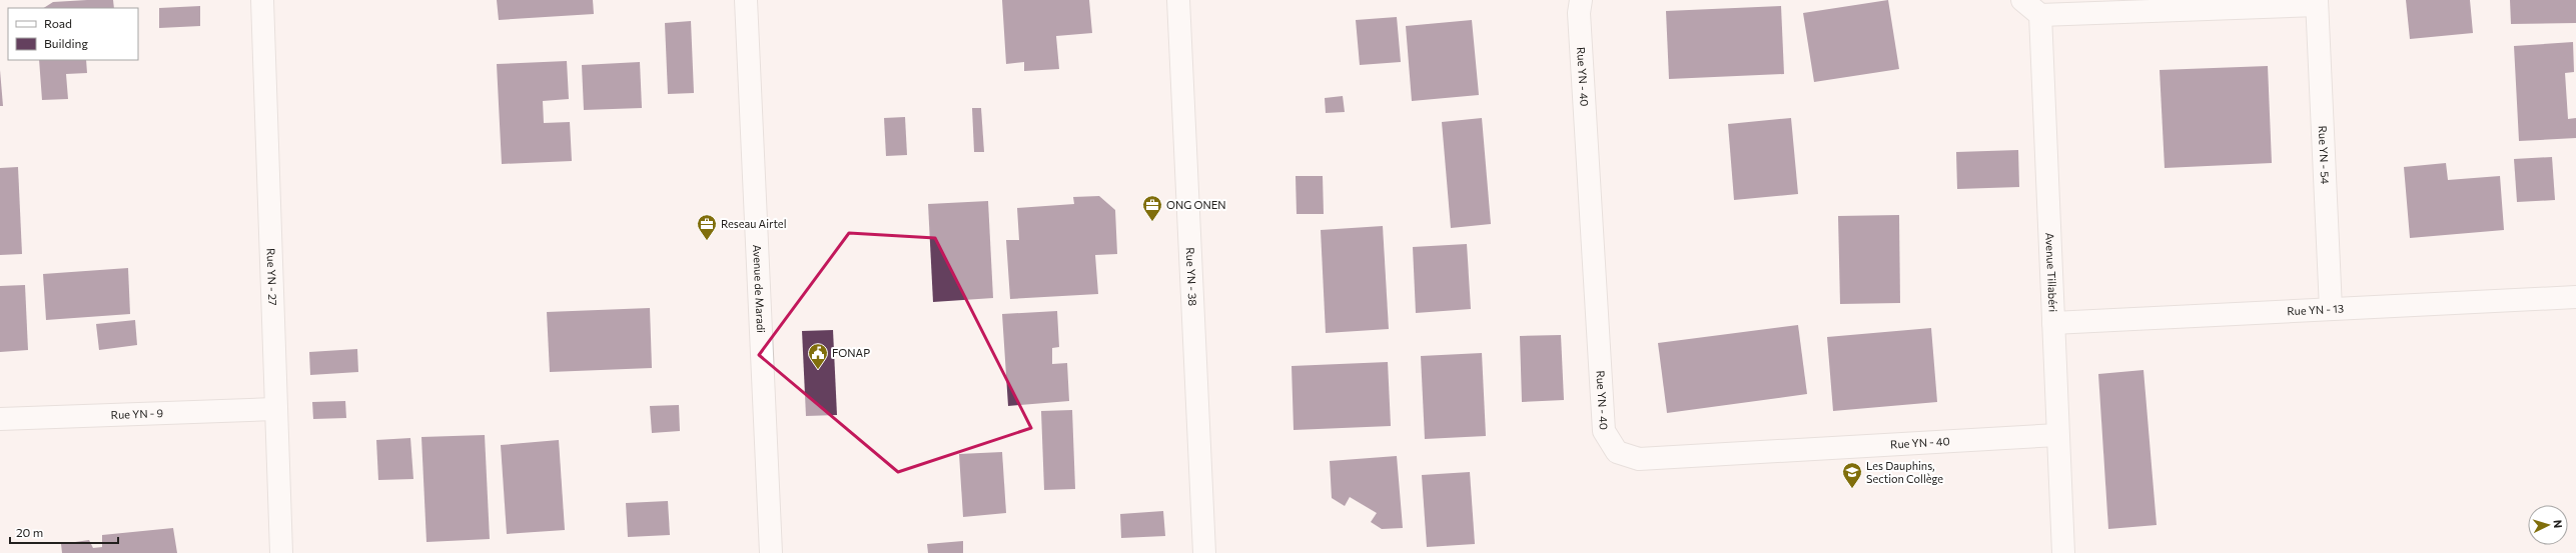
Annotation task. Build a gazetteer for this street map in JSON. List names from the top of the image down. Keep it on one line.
{"streets":{"street":["Rue YN - 40","Rue YN - 54","Avenue Tillabéri","Rue YN - 38","Rue YN - 27","Avenue de Maradi","Rue YN - 13","Rue YN - 9"]},"crossings":[["Rue YN - 40","Avenue Tillabéri"],["Rue YN - 54","Rue YN - 13"],["Avenue Tillabéri","Rue YN - 13"],["Rue YN - 27","Rue YN - 9"]],"places":{"office":["ONG ONEN","Reseau Airtel"],"public building":["FONAP"],"school or university":["Les Dauphins, Section Collège"]},"legend":["Road","Building"],"scale_bar":"20 m","north":"right"}
